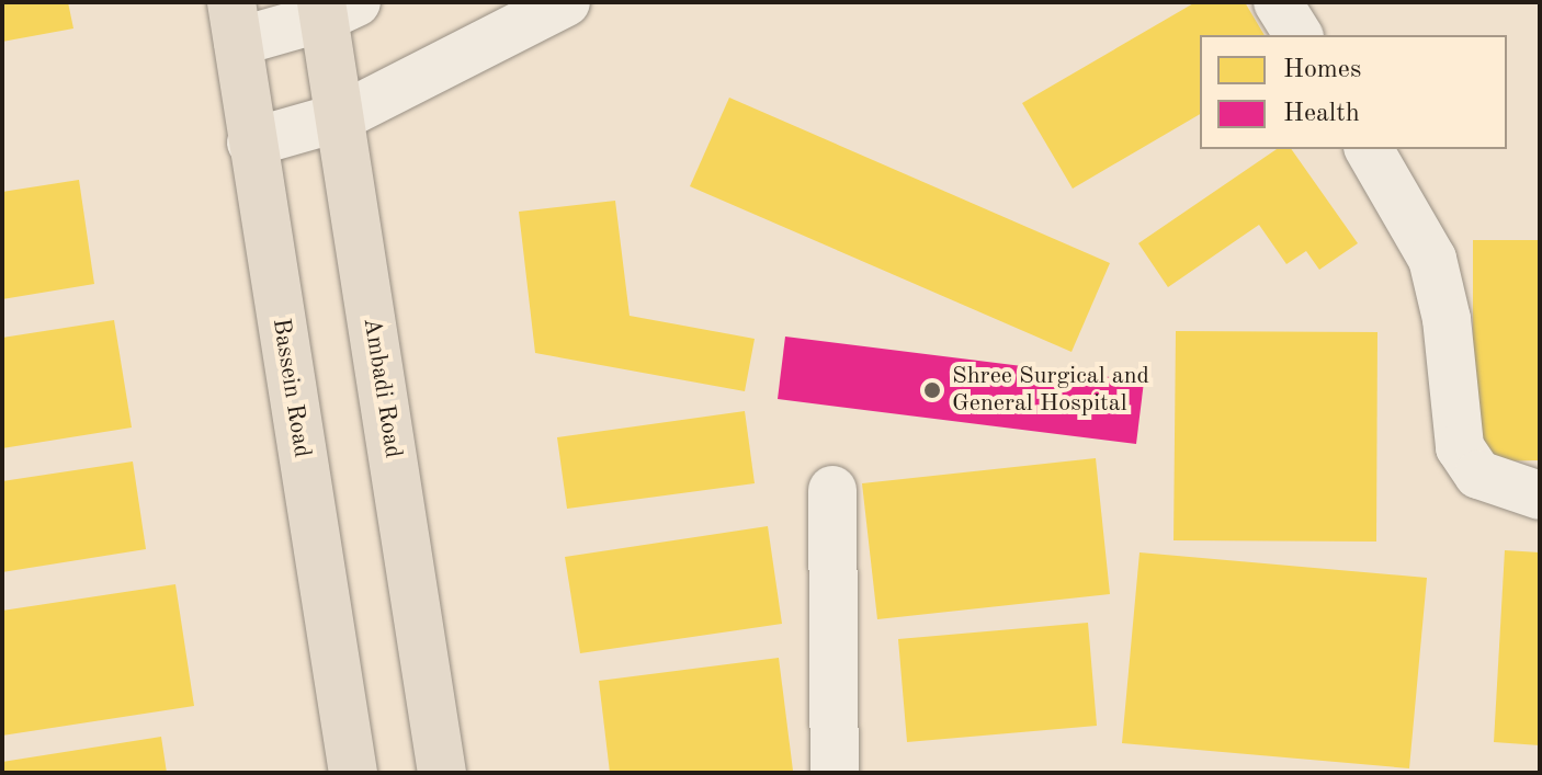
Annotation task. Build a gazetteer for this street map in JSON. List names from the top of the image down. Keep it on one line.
{"streets":{"main road":["Bassein Road","Ambadi Road"]},"places":["Shree Surgical and General Hospital"],"legend":["Homes","Health"]}
